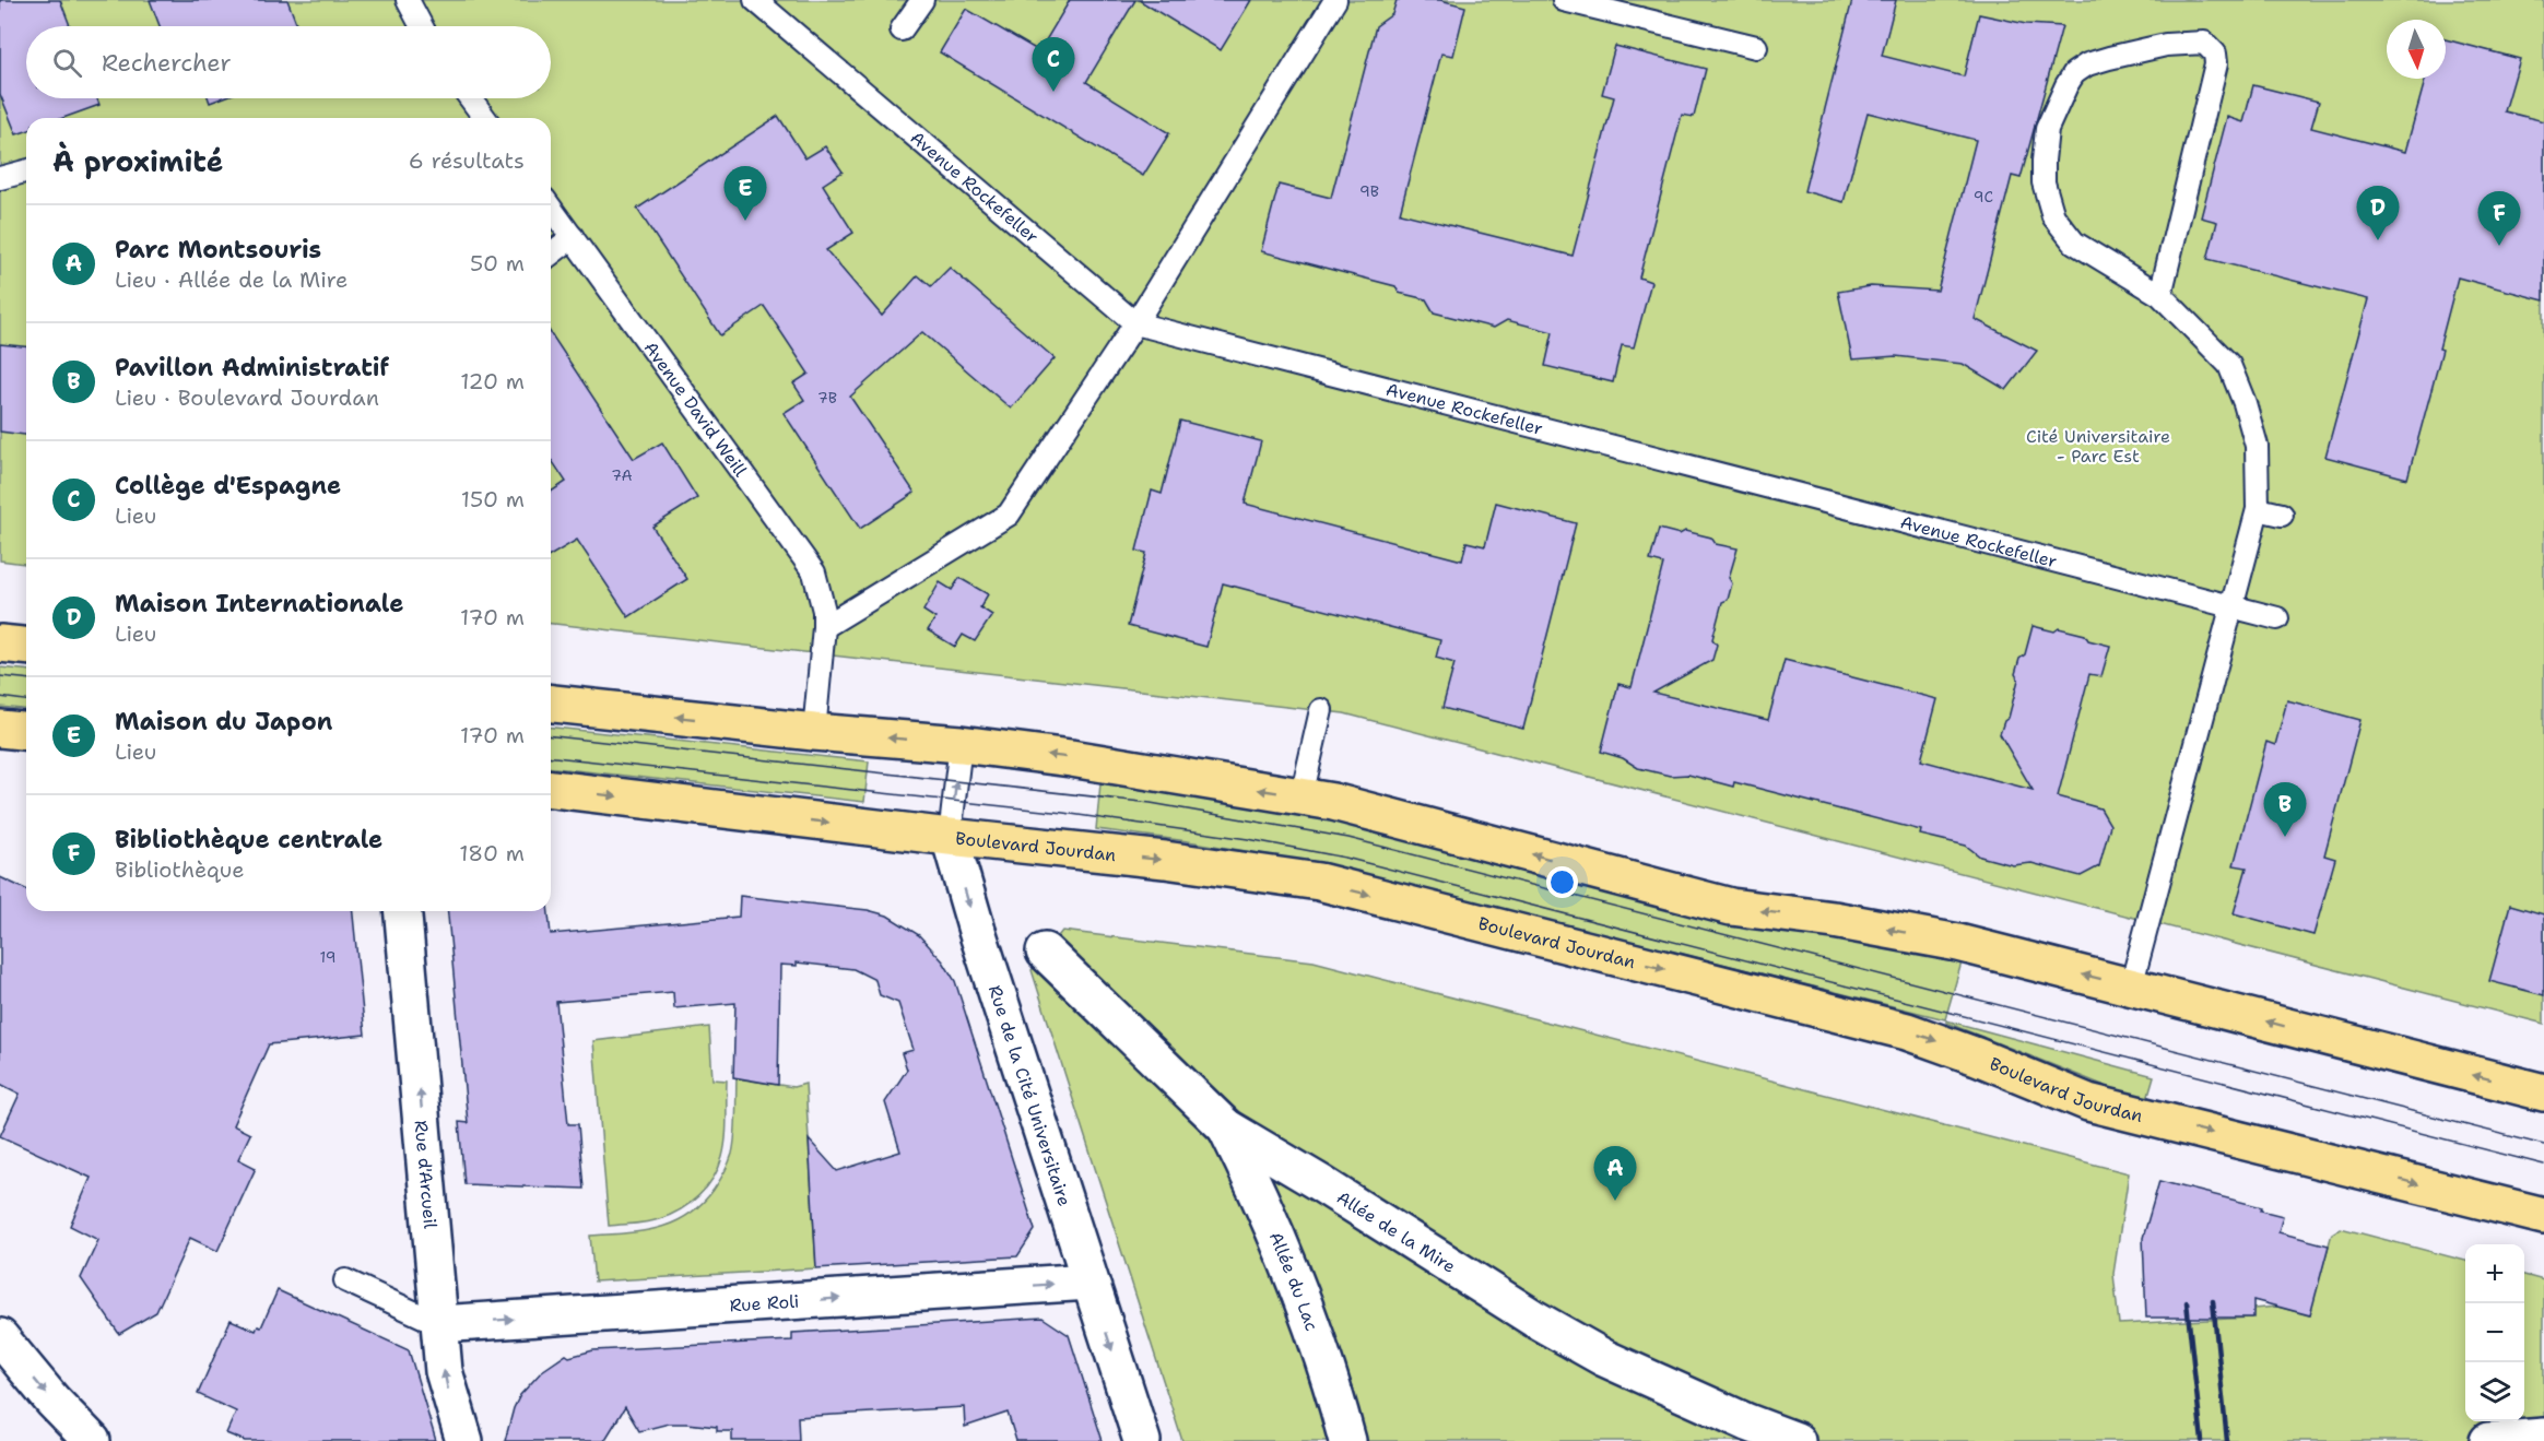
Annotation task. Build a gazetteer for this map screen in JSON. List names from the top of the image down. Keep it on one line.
{"streets":{"main road":["Boulevard Jourdan"],"street":["Rue de la Cité Universitaire","Rue d'Arcueil","Allée de la Mire","Allée du Lac","Rue Roli"],"lane":["Avenue Rockefeller","Avenue David Weill"]},"crossings":[["Boulevard Jourdan","Rue de la Cité Universitaire"],["Rue de la Cité Universitaire","Rue Roli"],["Rue d'Arcueil","Rue Roli"],["Allée de la Mire","Allée du Lac"]],"one_way":["Rue d'Arcueil","Rue Roli"],"parks":["Cité Universitaire - Parc Est"],"house_numbers":["9B","9C","7B","7A","19"],"north":"bottom","page":{"search":"Rechercher","pins":["C","E","D","F","B","A"],"heading":["À proximité","6 résultats"],"list":[{"mark":"A","name":"Parc Montsouris","note":"Lieu · Allée de la Mire","value":"50 m"},{"mark":"B","name":"Pavillon Administratif","note":"Lieu · Boulevard Jourdan","value":"120 m"},{"mark":"C","name":"Collège d'Espagne","note":"Lieu","value":"150 m"},{"mark":"D","name":"Maison Internationale","note":"Lieu","value":"170 m"},{"mark":"E","name":"Maison du Japon","note":"Lieu","value":"170 m"},{"mark":"F","name":"Bibliothèque centrale","note":"Bibliothèque","value":"180 m"}],"map_buttons":["+","−"]}}
